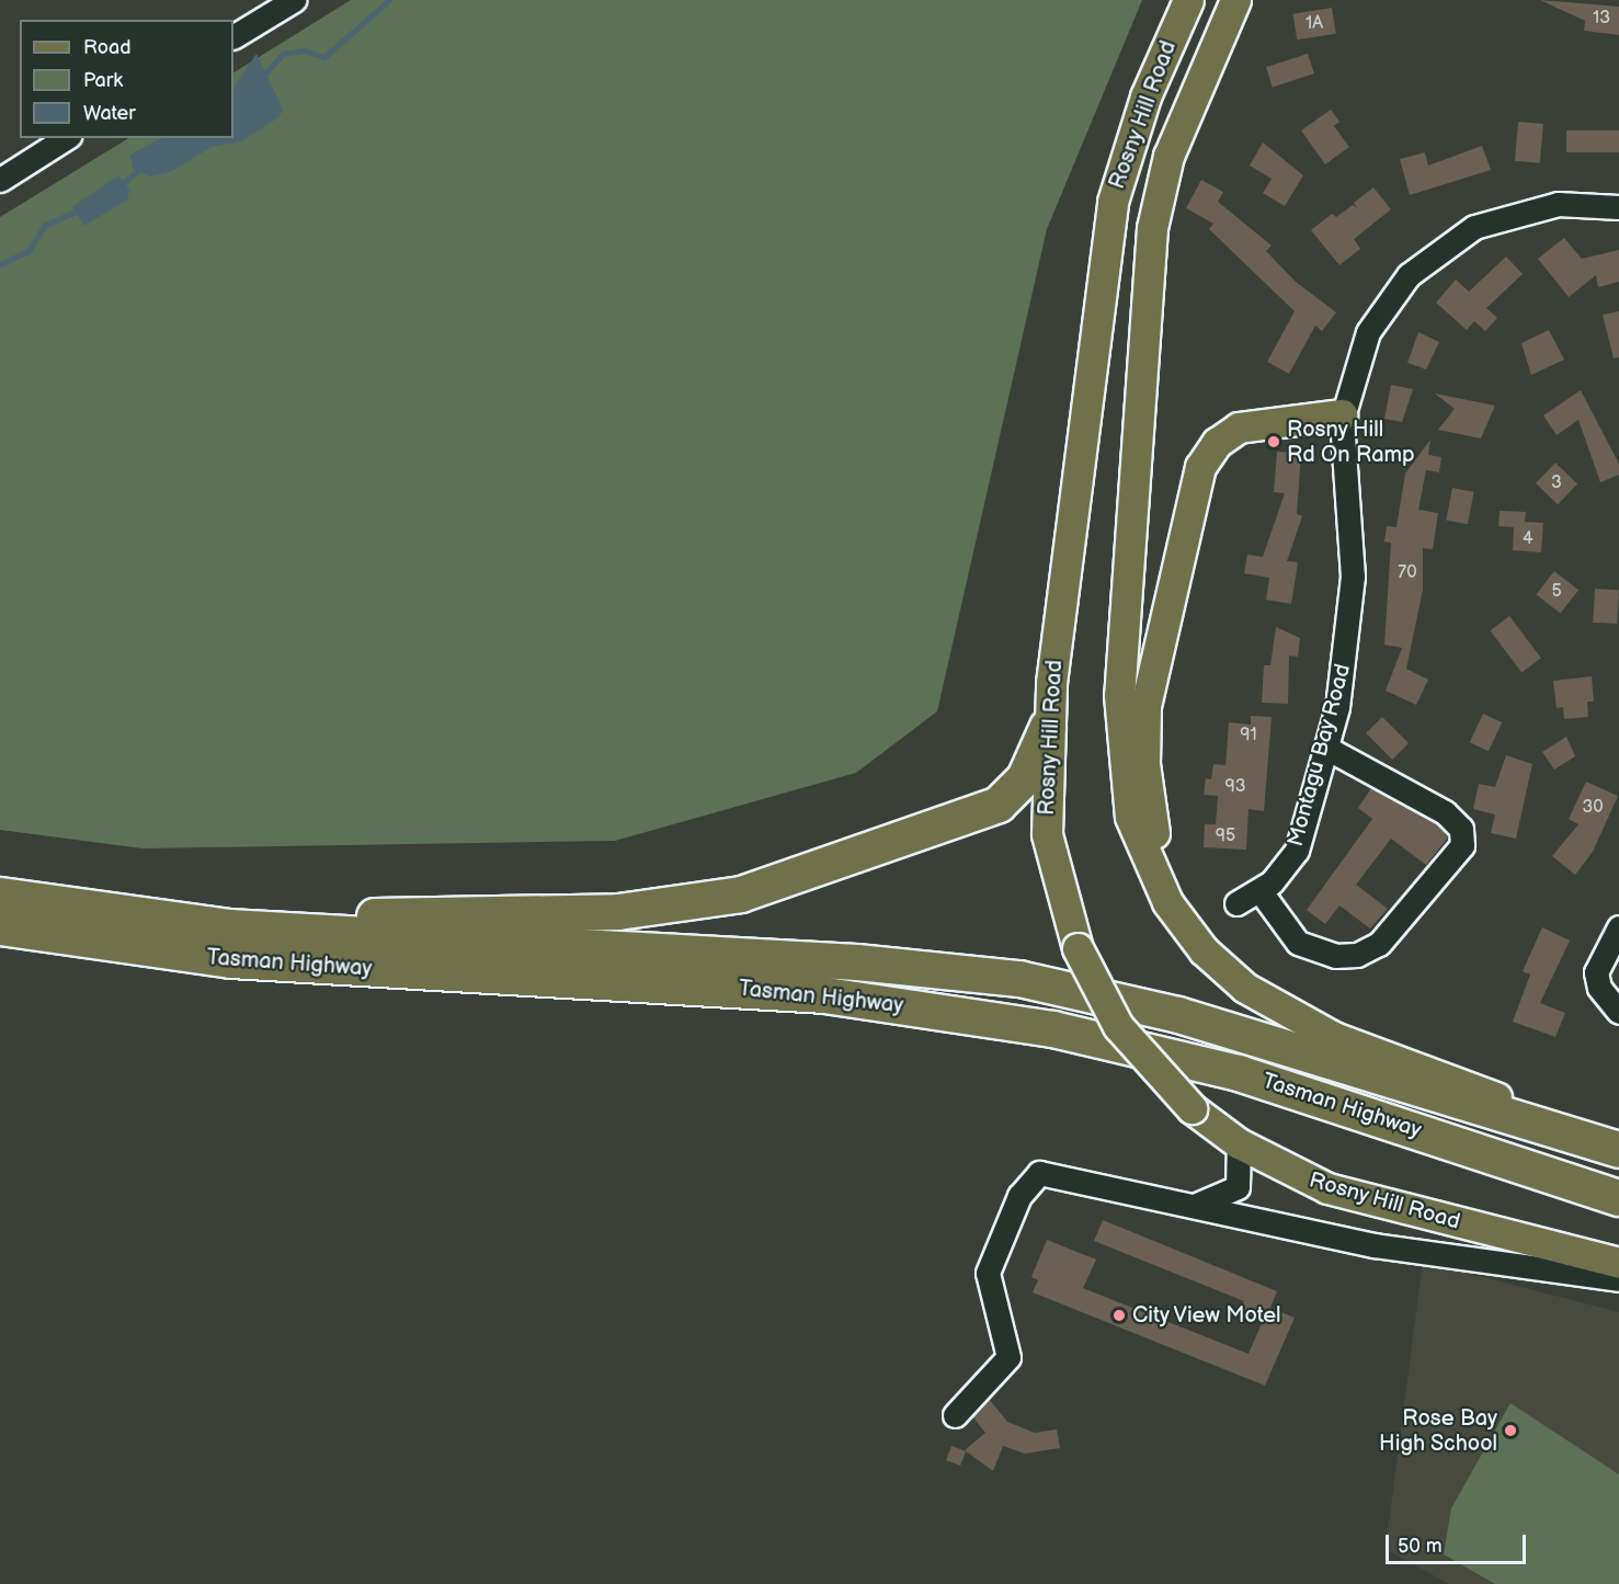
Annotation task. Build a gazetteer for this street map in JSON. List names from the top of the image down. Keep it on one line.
{"streets":{"highway":["Tasman Highway"],"main road":["Rosny Hill Road"],"street":["Montagu Bay Road"]},"crossings":[["Rosny Hill Road","Tasman Highway"]],"places":["Rosny Hill Rd On Ramp","City View Motel","Rose Bay High School"],"house_numbers":["13","1A","3","4","70","5","91","93","30","95"],"legend":["Road","Park","Water"],"scale_bar":"50 m"}
